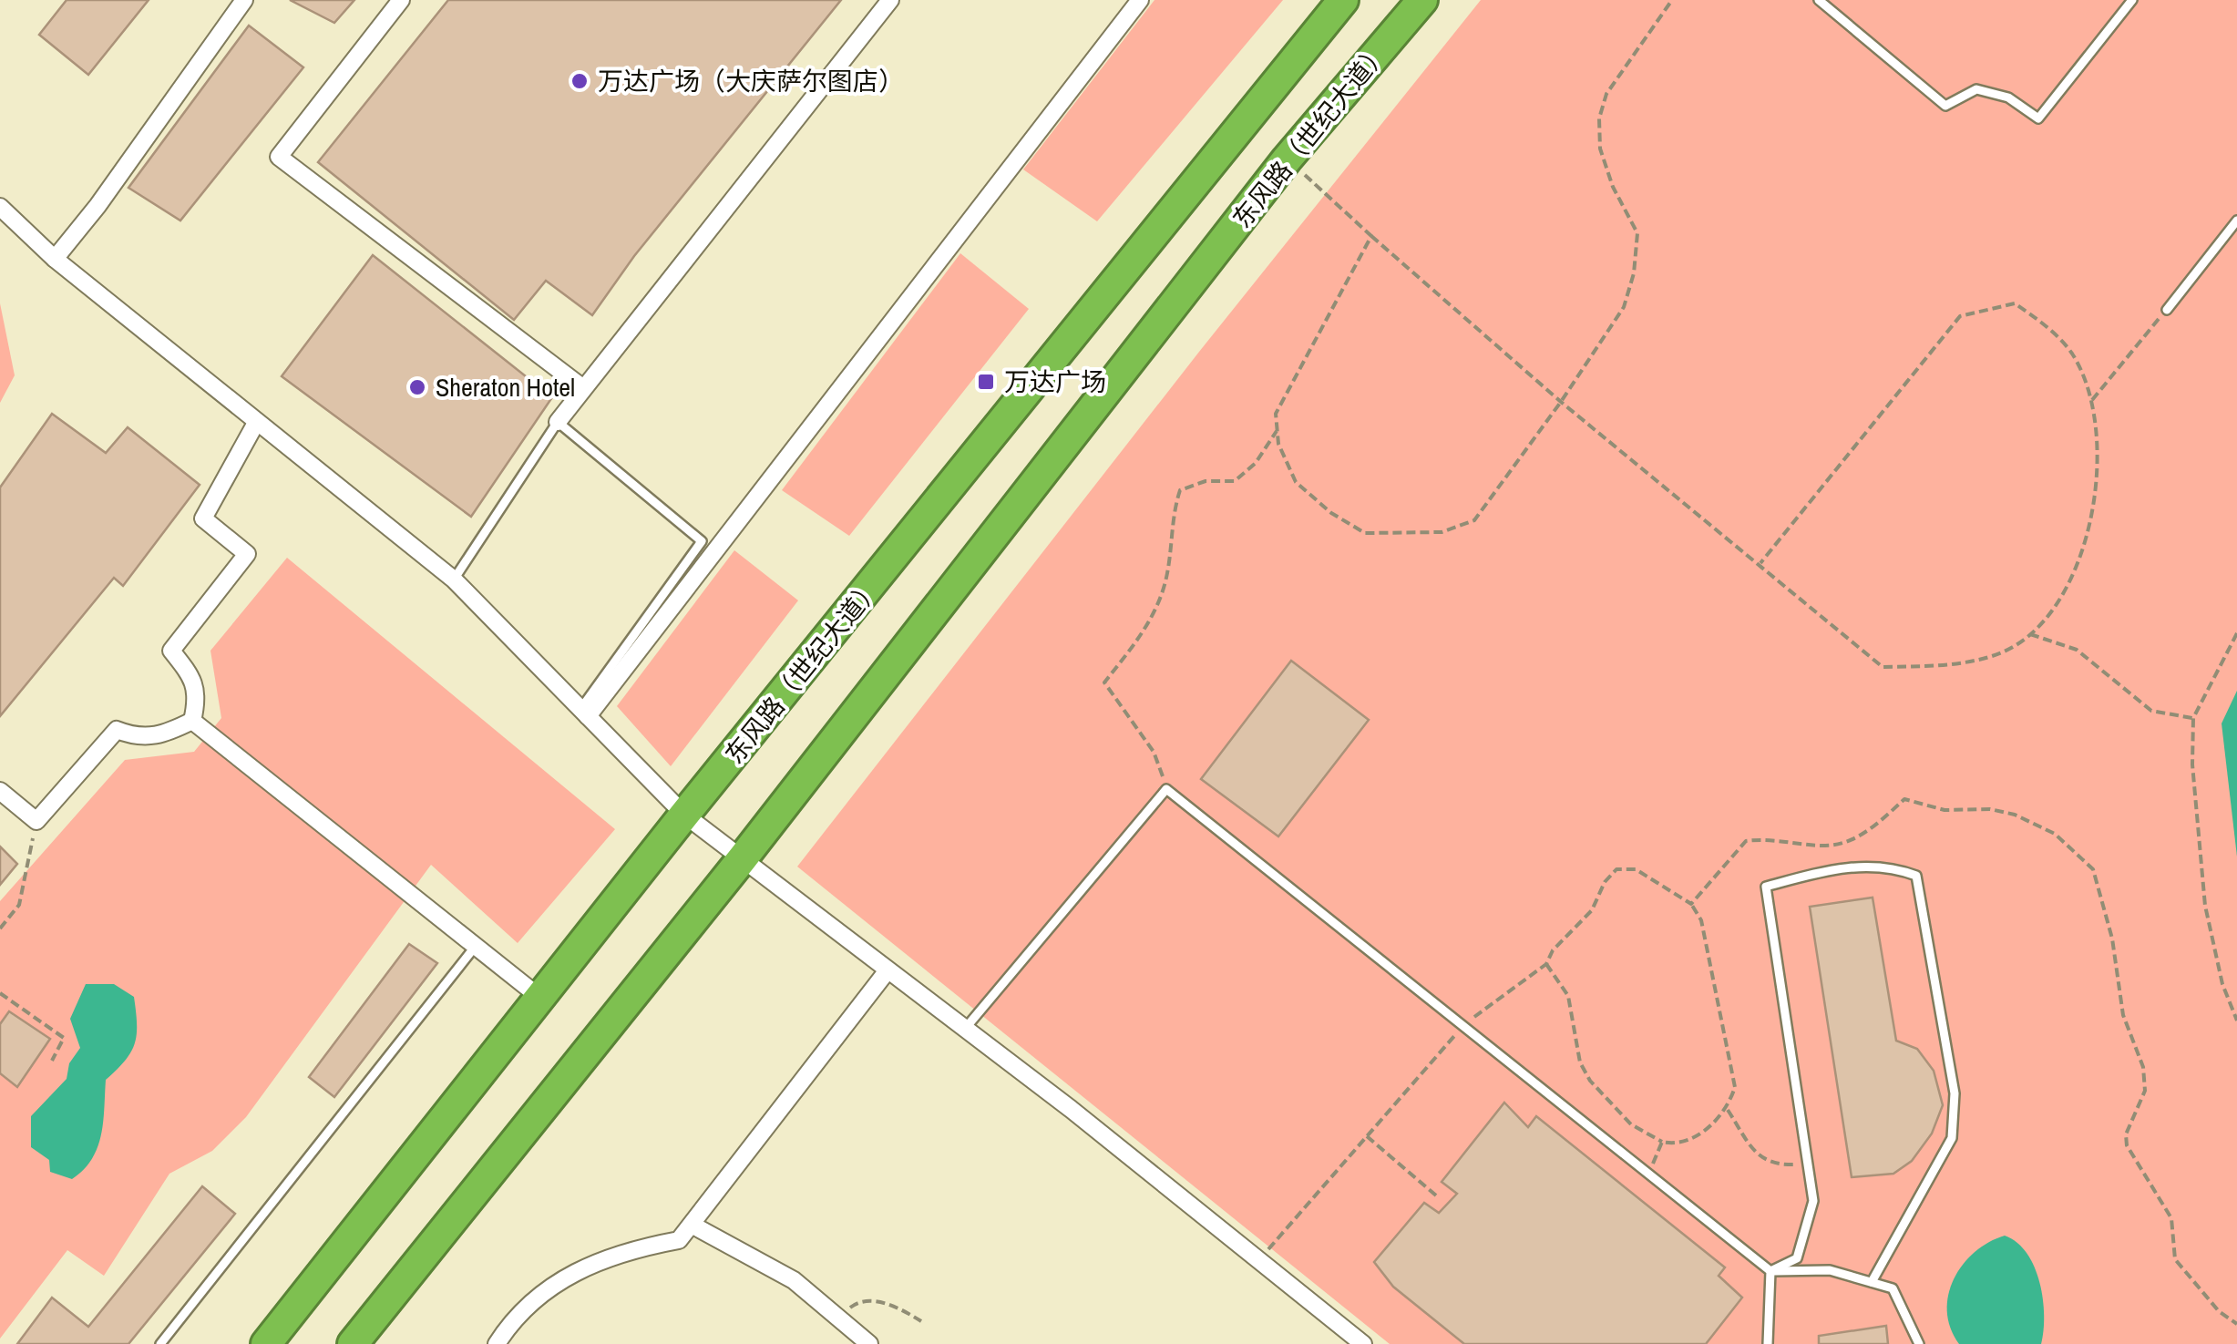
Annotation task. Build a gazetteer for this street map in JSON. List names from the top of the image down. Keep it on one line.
{"streets":{"highway":["东风路（世纪大道）"]},"places":{"other":["万达广场（大庆萨尔图店）","Sheraton Hotel"],"transit":["万达广场"]}}
